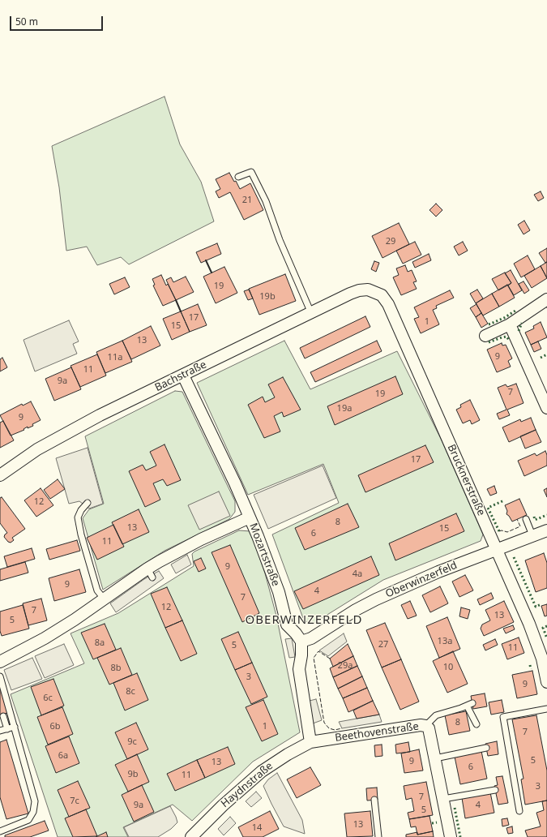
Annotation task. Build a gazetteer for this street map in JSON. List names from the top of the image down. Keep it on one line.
{"streets":{"street":["Bachstraße","Brucknerstraße","Mozartstraße","Oberwinzerfeld","Beethovenstraße","Haydnstraße"]},"crossings":[["Bachstraße","Brucknerstraße"],["Bachstraße","Mozartstraße"],["Brucknerstraße","Oberwinzerfeld"],["Mozartstraße","Oberwinzerfeld"],["Beethovenstraße","Haydnstraße"]],"districts":["OBERWINZERFELD"],"house_numbers":["21","29","19","19b","17","1","15","13","9","11a","11","9a","7","19","19a","9","17","12","8","13","15","6","11","9","4a","9","4","7","12","7","13","5","13a","8a","27","5","11","29a","10","8b","3","9","8c","6c","8","6b","1","7","9c","6a","5","9","13","6","9b","11","3","7","7c","9a","4","5","13","14"],"scale_bar":"50 m"}
